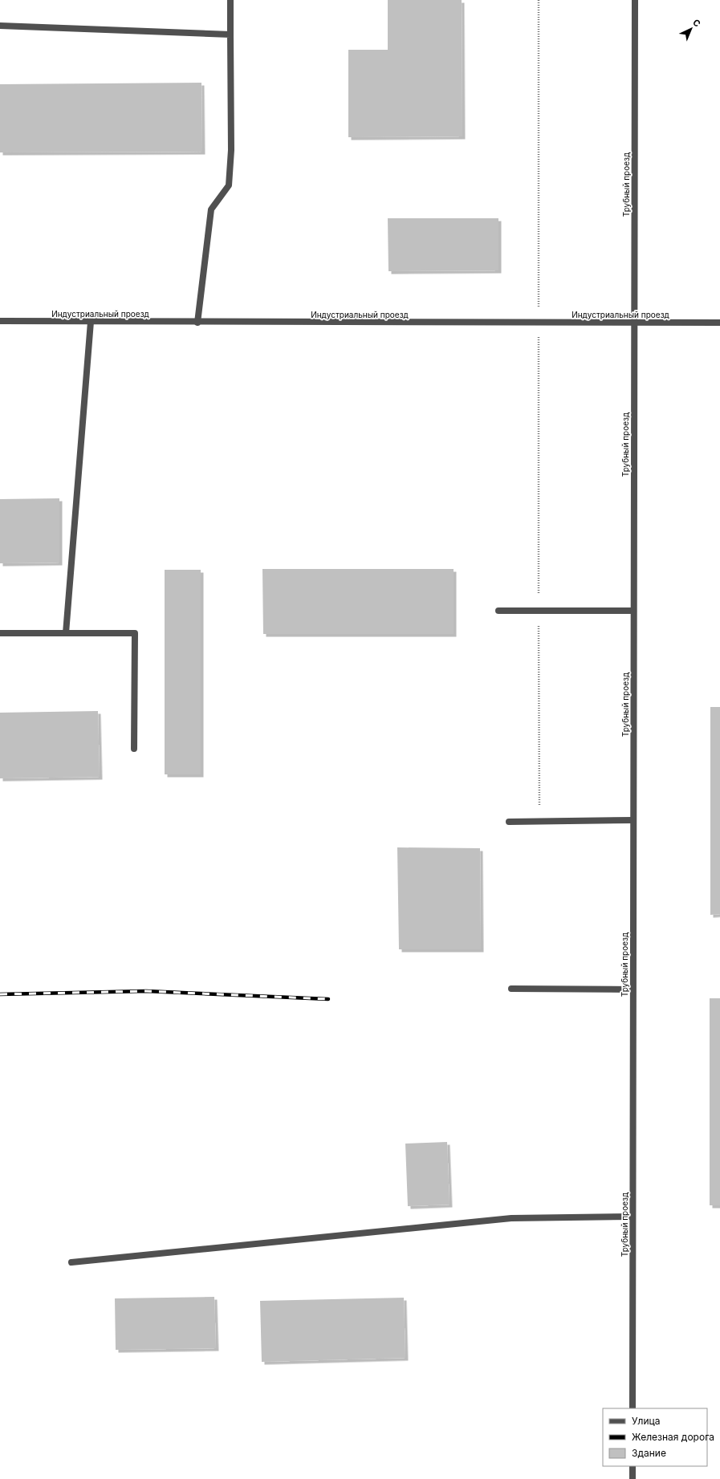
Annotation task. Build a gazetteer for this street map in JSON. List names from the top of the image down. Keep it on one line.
{"streets":{"street":["Трубный проезд","Индустриальный проезд"]},"crossings":[["Трубный проезд","Индустриальный проезд"]],"legend":["Улица","Железная дорога","Здание"],"north":"top right"}
